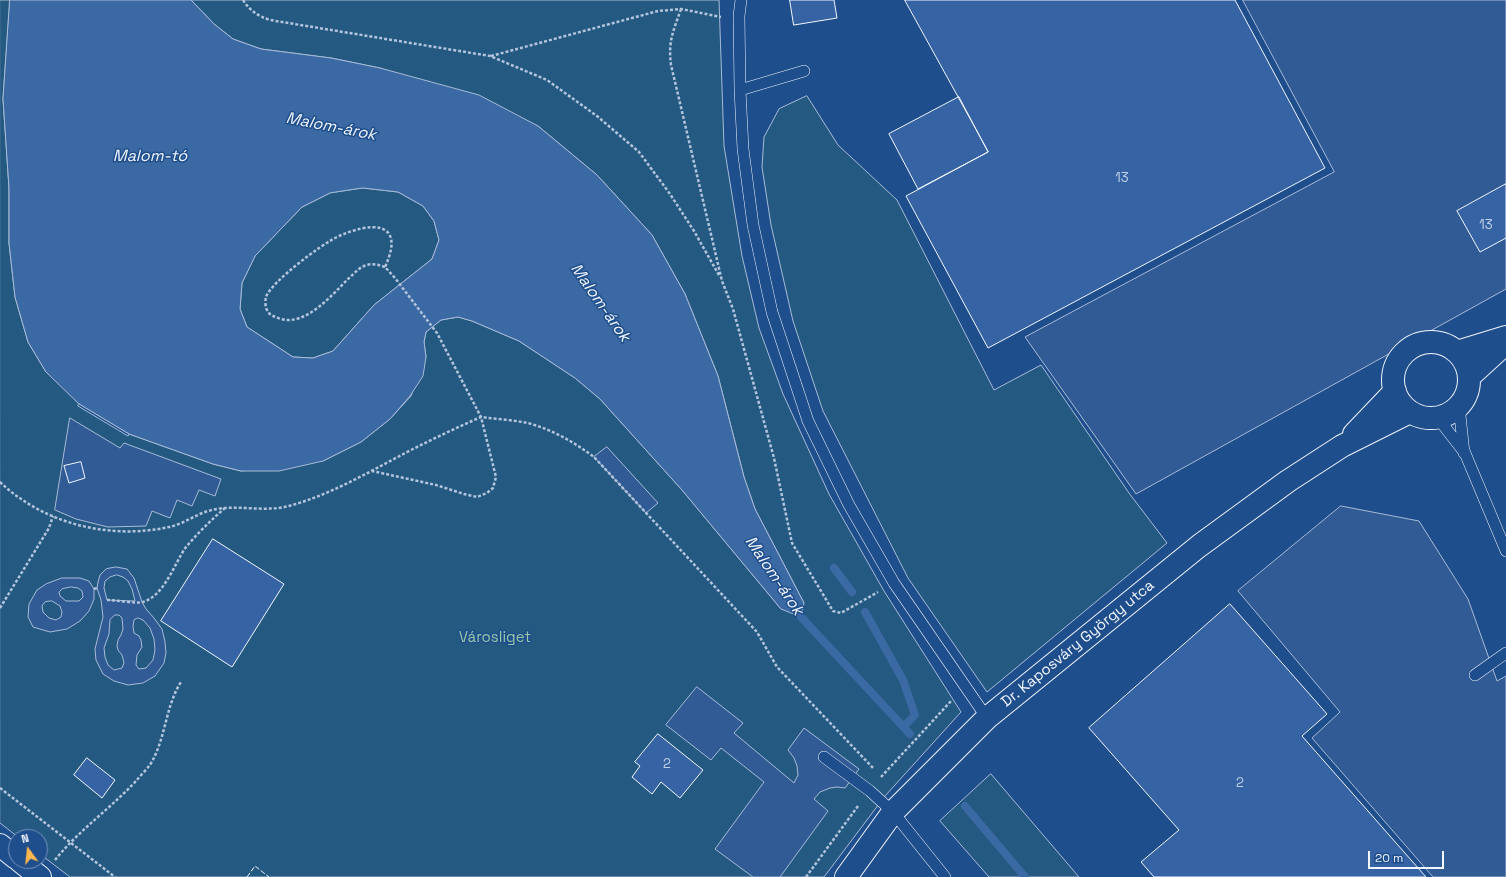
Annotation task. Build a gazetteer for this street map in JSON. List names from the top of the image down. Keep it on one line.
{"streets":{"street":["Dr. Kaposváry György utca"]},"water":["Malom-árok","Malom-tó"],"parks":["Városliget"],"house_numbers":["13","13","2","2"],"scale_bar":"20 m","north":"top"}
